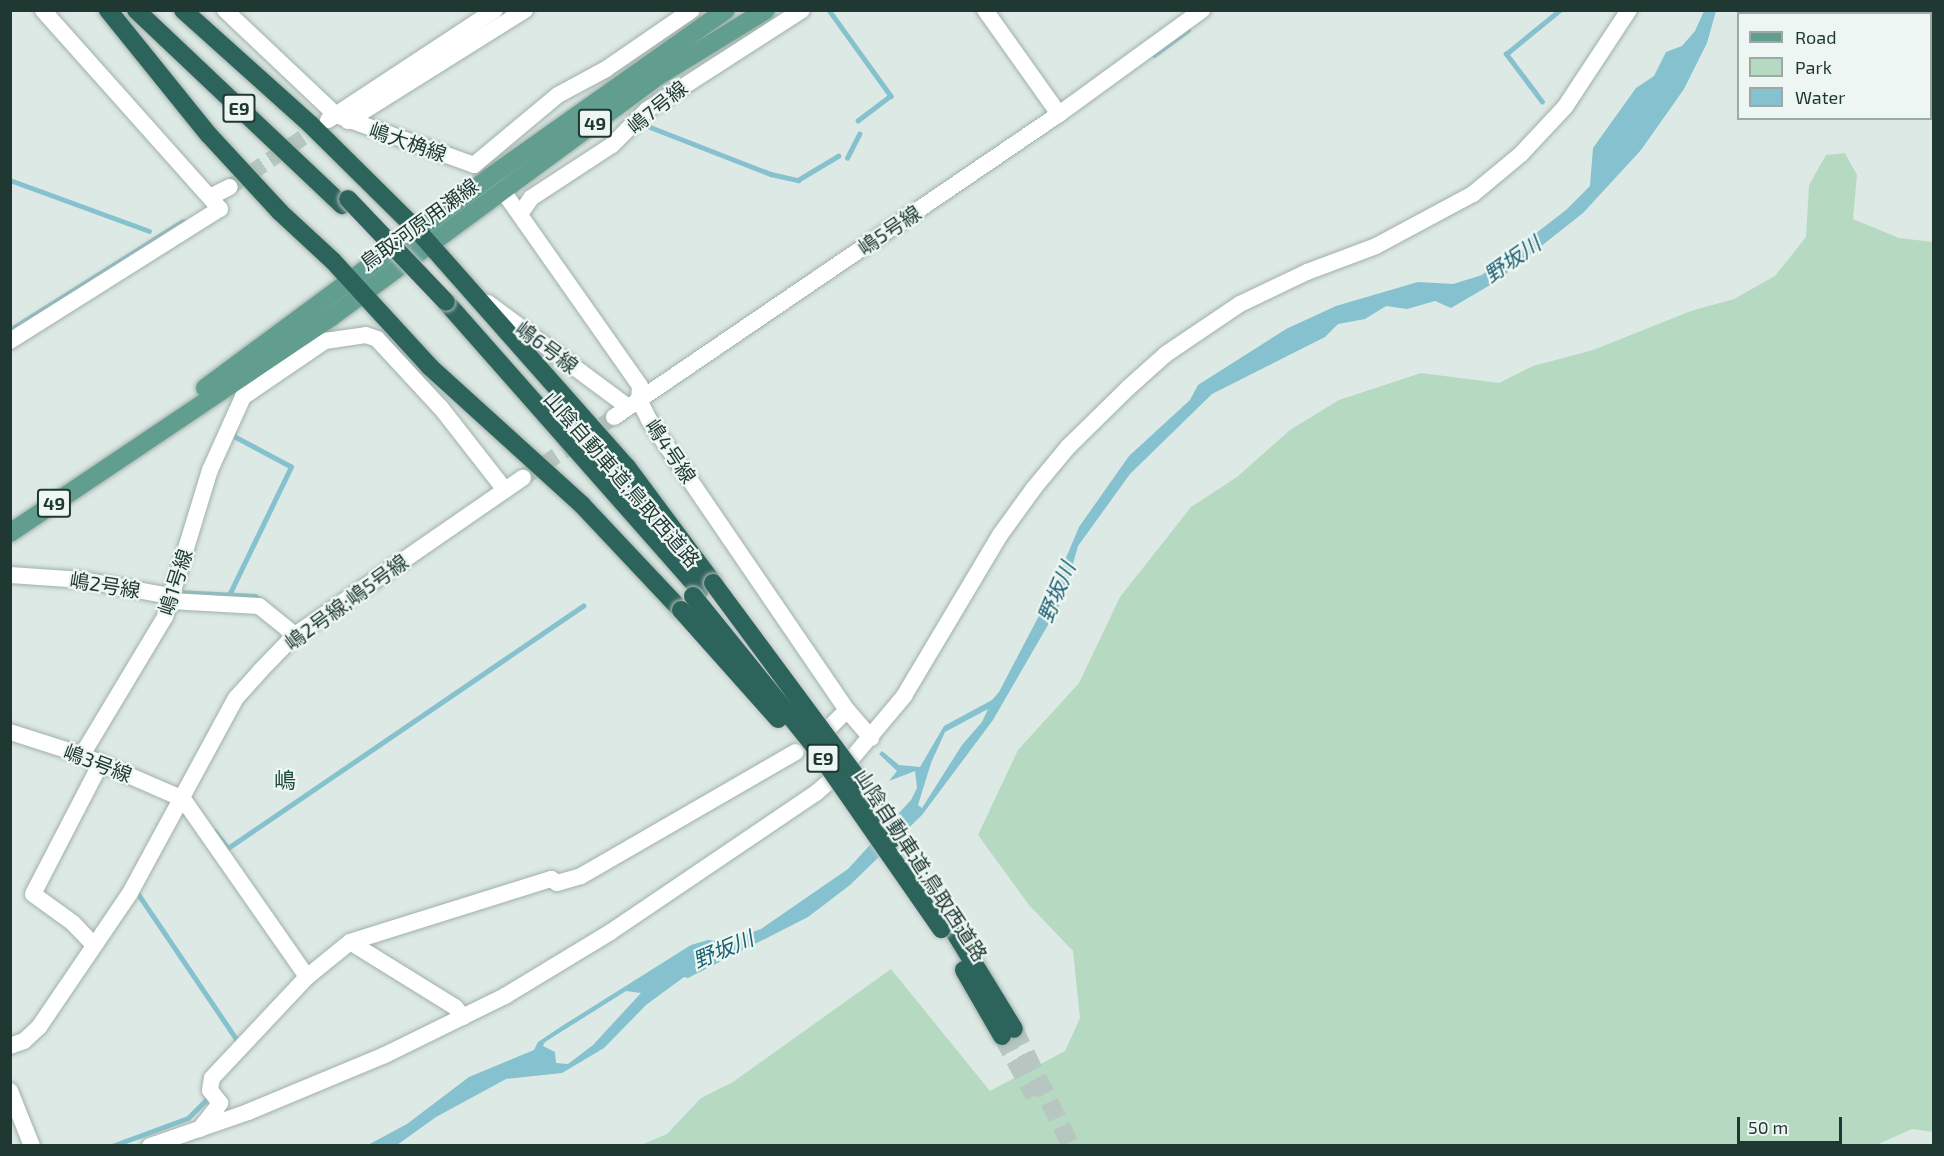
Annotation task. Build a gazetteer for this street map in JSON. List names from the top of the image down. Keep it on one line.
{"streets":{"highway":["E9","山陰自動車道;鳥取西道路"],"main road":["49","鳥取河原用瀬線"],"street":["嶋7号線","嶋大桷線","嶋5号線","嶋6号線","嶋4号線","嶋1号線","嶋2号線","嶋2号線;嶋5号線","嶋3号線"]},"crossings":[["嶋7号線","嶋4号線"],["嶋大桷線","鳥取河原用瀬線"],["鳥取河原用瀬線","嶋4号線"],["鳥取河原用瀬線","嶋1号線"],["嶋5号線","嶋6号線"],["嶋5号線","嶋4号線"],["嶋6号線","嶋4号線"],["嶋1号線","嶋2号線"],["嶋1号線","嶋3号線"],["嶋2号線","嶋2号線;嶋5号線"],["嶋2号線;嶋5号線","嶋3号線"]],"districts":["嶋"],"water":["野坂川"],"legend":["Road","Park","Water"],"scale_bar":"50 m"}
